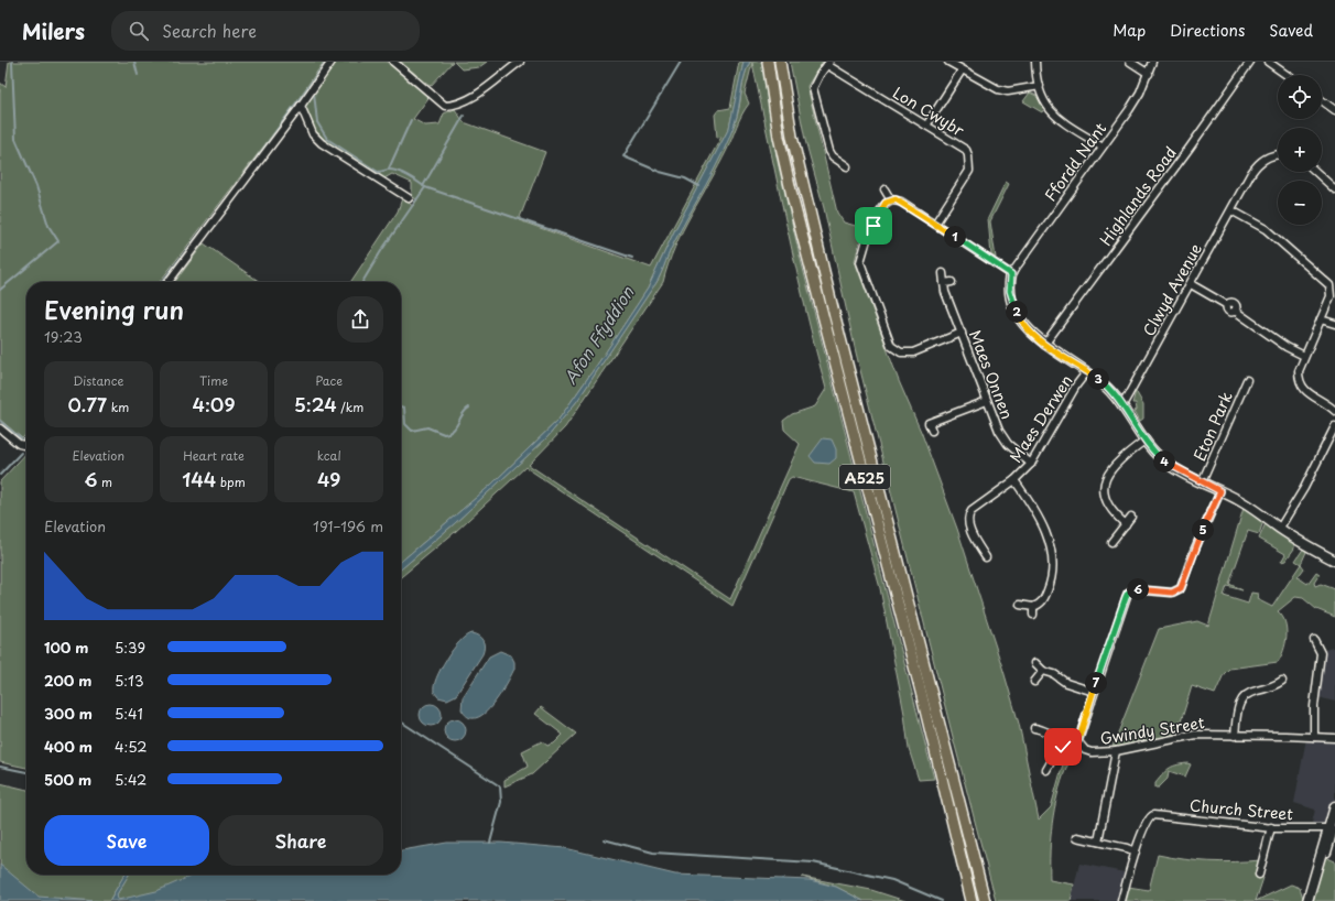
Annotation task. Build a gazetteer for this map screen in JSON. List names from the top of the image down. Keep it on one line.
{"streets":{"main road":["A525"],"street":["Lon Cwybr","Ffordd Nant","Highlands Road","Clwyd Avenue","Maes Onnen","Maes Derwen","Eton Park","Gwindy Street","Church Street"]},"crossings":[["Maes Onnen","Maes Derwen"]],"water":["Afon Ffyddion"],"page":{"header":"Milers","search":"Search here","nav":["Map","Directions","Saved"],"map_buttons":["+","−"],"pins":["1","2","3","4","5","6","7"],"heading":["Evening run","19:23"],"stats":[["Distance","0.77 km"],["Time","4:09"],["Pace","5:24 /km"],["Elevation","6 m"],["Heart rate","144 bpm"],["kcal","49"]],"chart":["Elevation","191–196 m"],"list":[{"name":"100 m","note":"5:39"},{"name":"200 m","note":"5:13"},{"name":"300 m","note":"5:41"},{"name":"400 m","note":"4:52"},{"name":"500 m","note":"5:42"}],"buttons":["Save","Share"]}}
